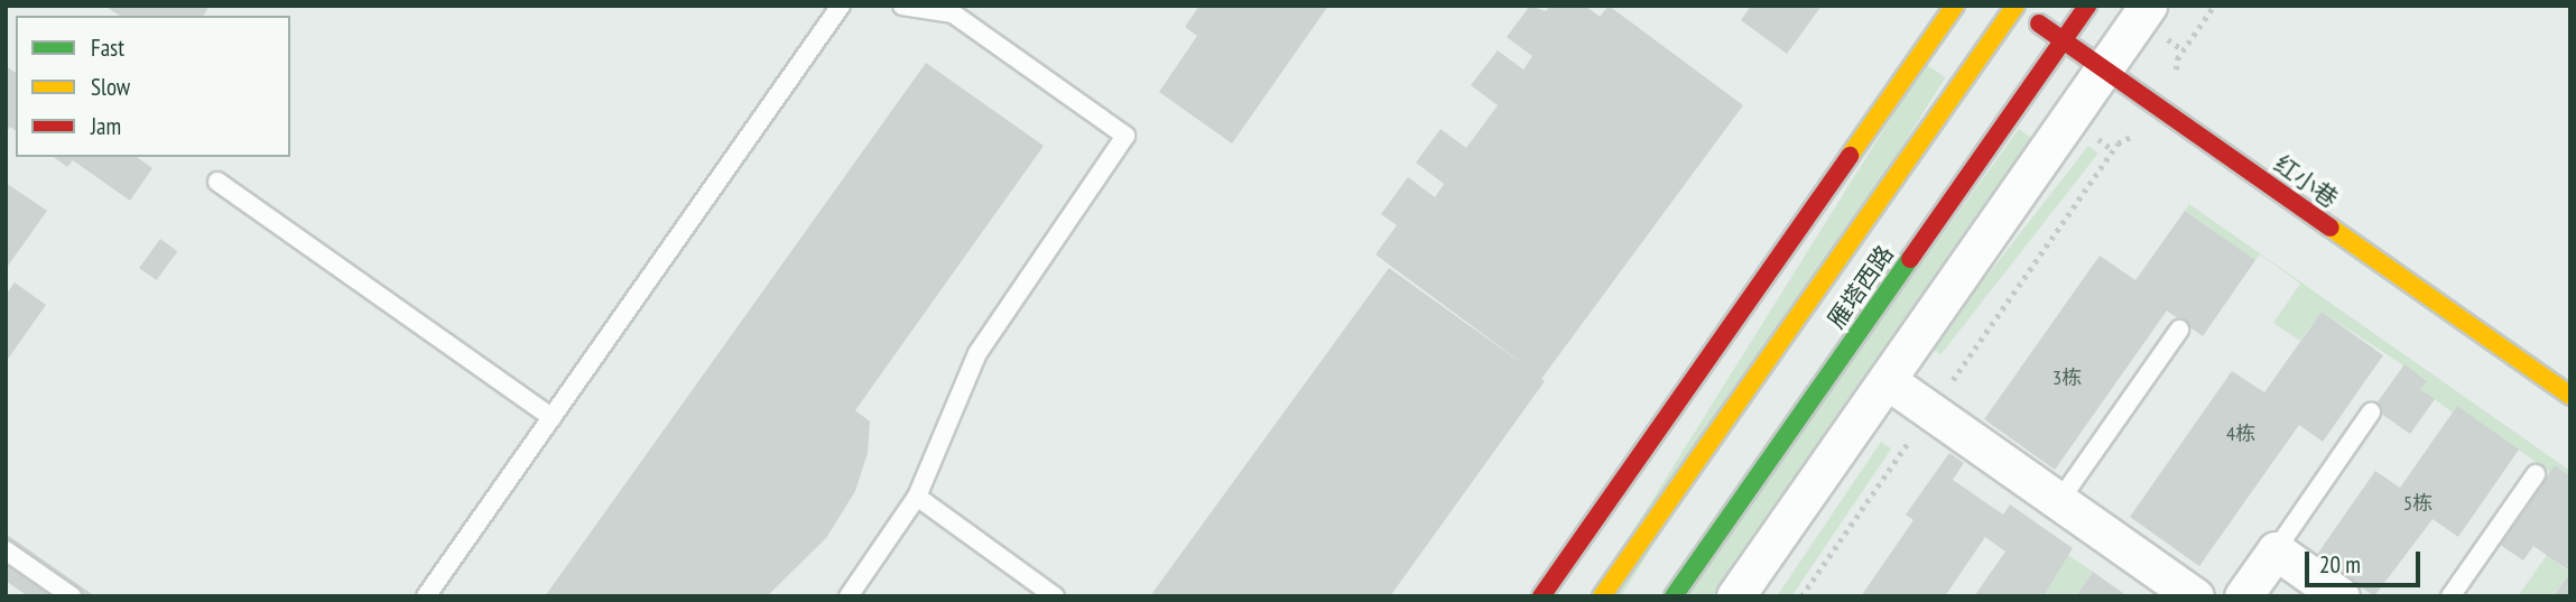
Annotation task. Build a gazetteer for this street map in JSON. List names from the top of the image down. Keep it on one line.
{"streets":{"main road":["红小巷","雁塔西路"]},"crossings":[["红小巷","雁塔西路"]],"house_numbers":["3栋","4栋","5栋"],"legend":["Fast","Slow","Jam"],"scale_bar":"20 m"}
